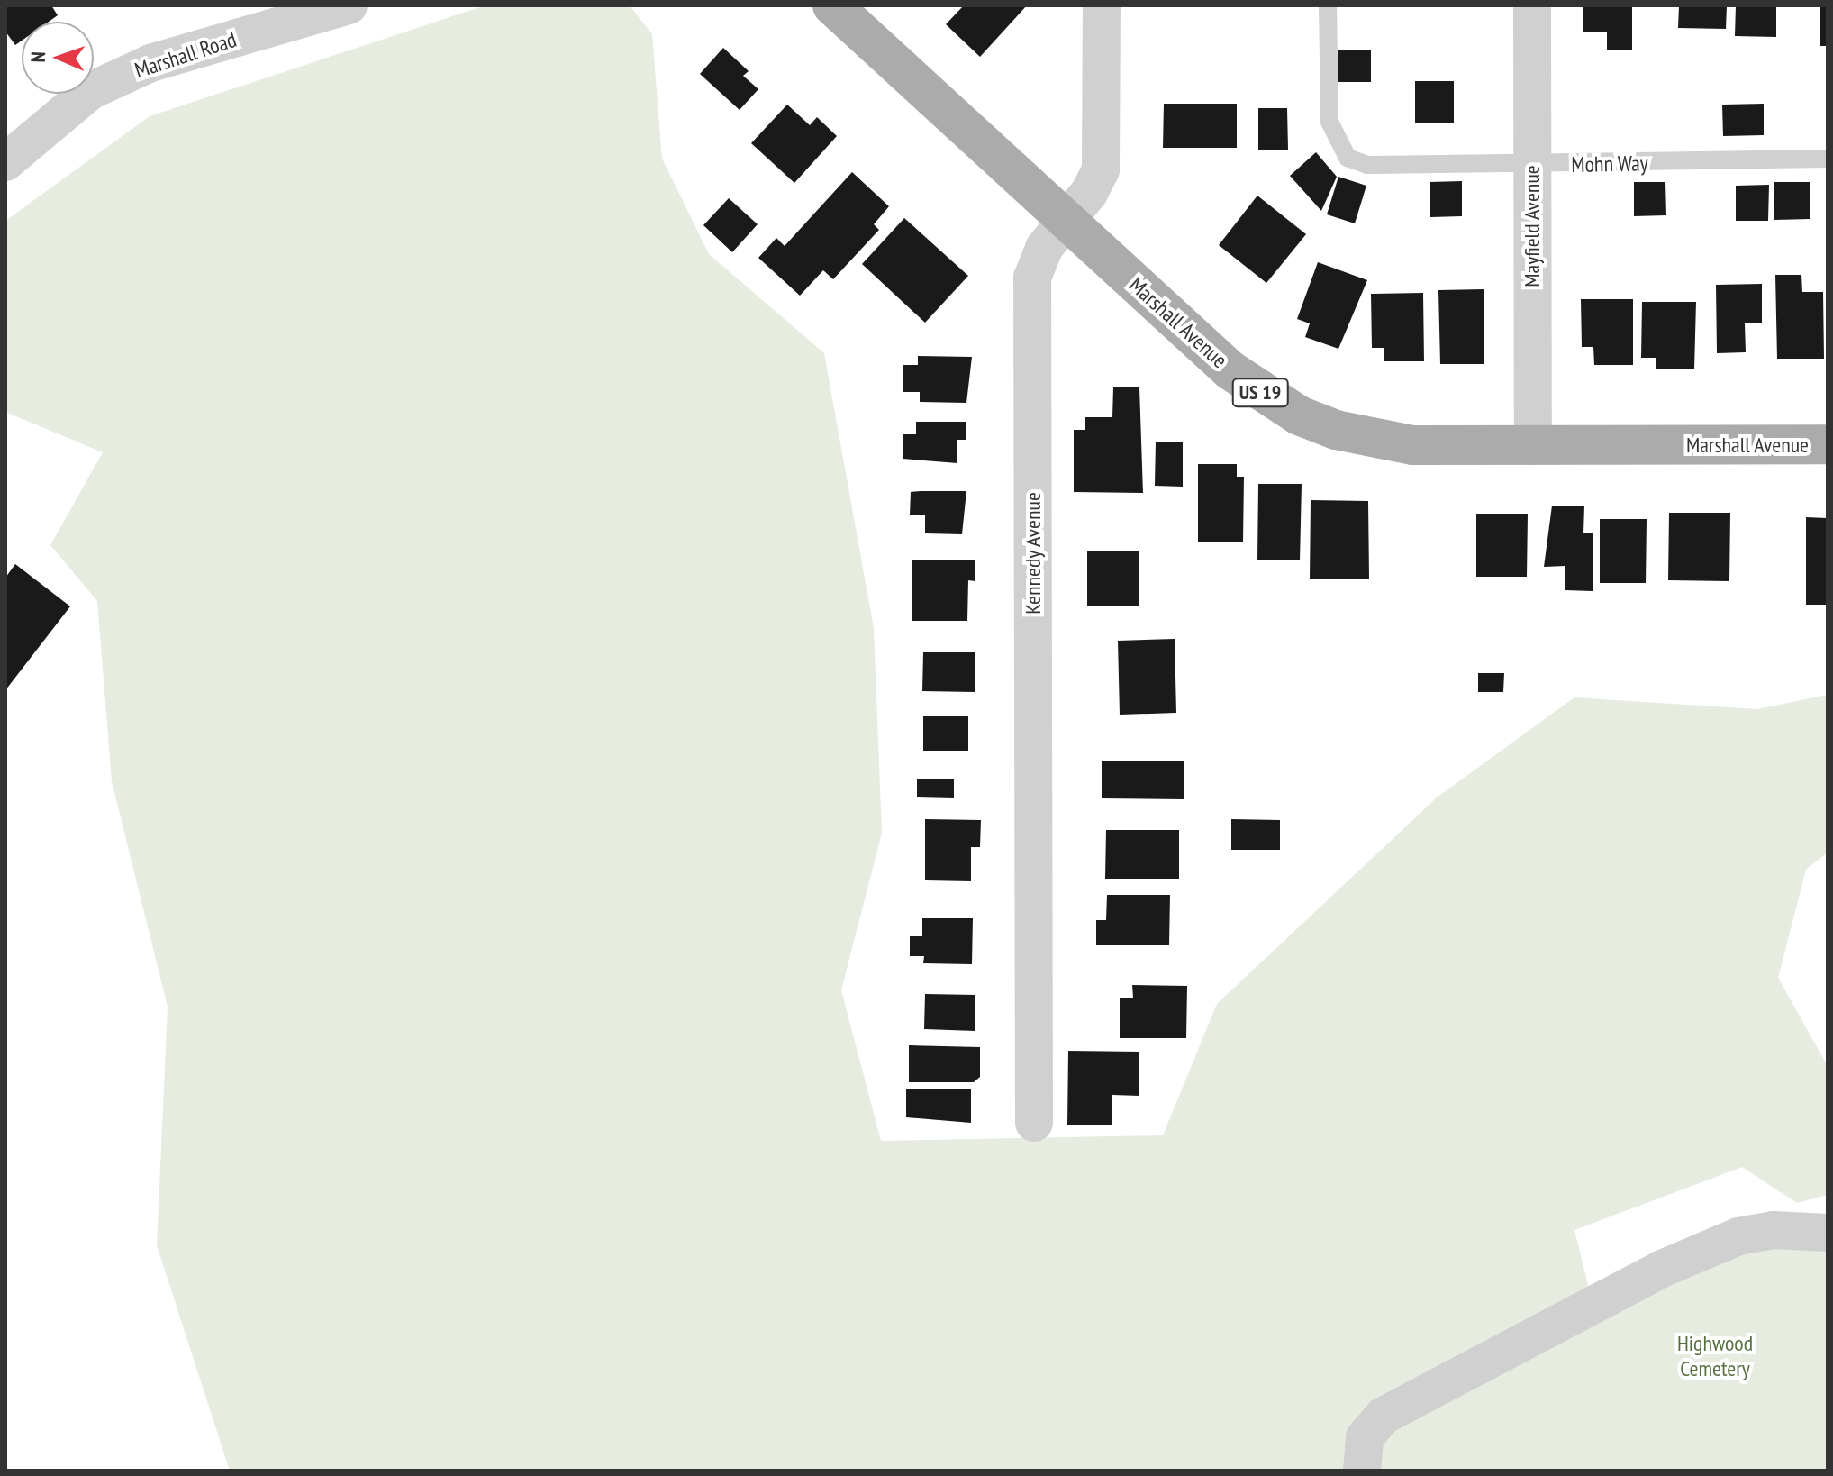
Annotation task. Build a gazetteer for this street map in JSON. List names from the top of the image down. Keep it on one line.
{"streets":{"main road":["Marshall Avenue","US 19"],"street":["Marshall Road","Mayfield Avenue","Kennedy Avenue"],"lane":["Mohn Way"]},"crossings":[["Mohn Way","Mayfield Avenue"],["Mayfield Avenue","Marshall Avenue"],["Marshall Avenue","Kennedy Avenue"]],"parks":["Highwood Cemetery"],"north":"left"}
